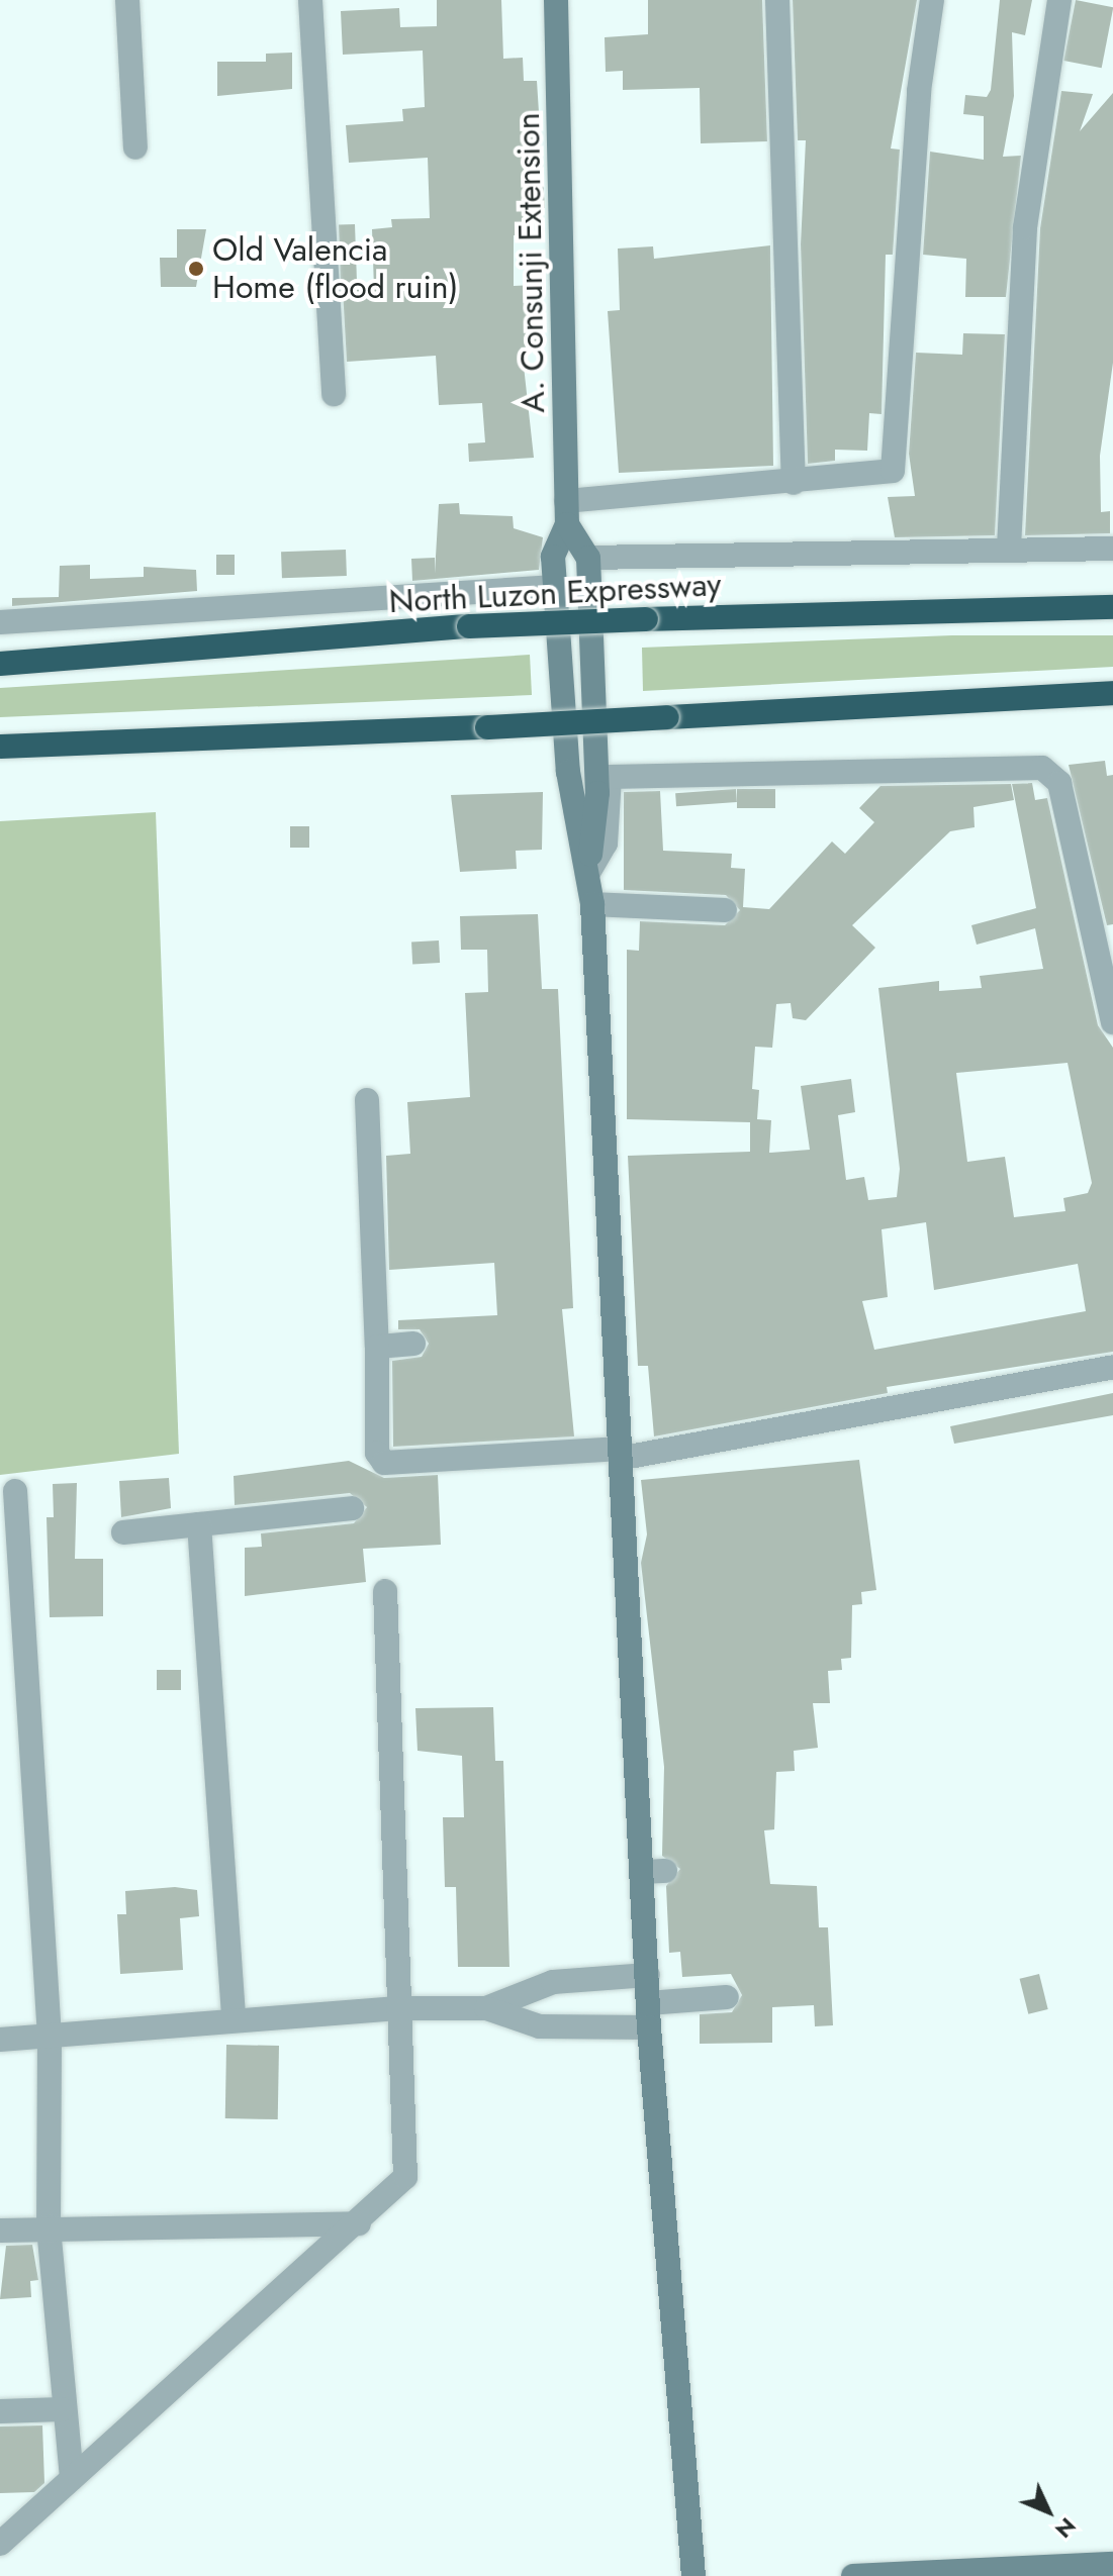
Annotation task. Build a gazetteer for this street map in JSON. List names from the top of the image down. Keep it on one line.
{"streets":{"highway":["North Luzon Expressway"],"main road":["A. Consunji Extension"]},"places":["Old Valencia Home (flood ruin)"],"north":"bottom right"}
